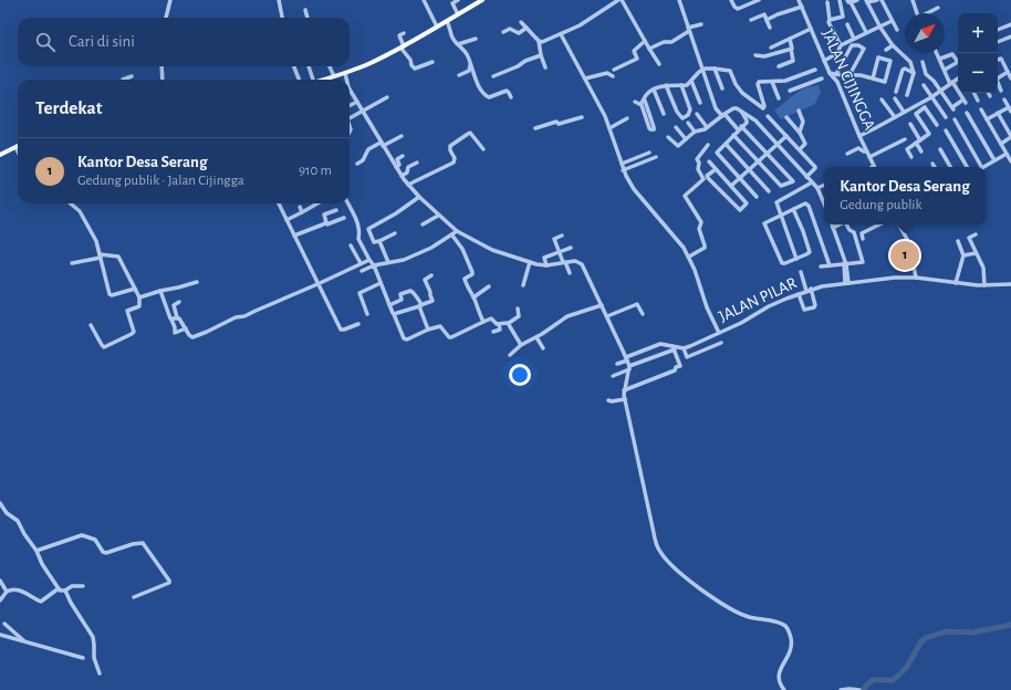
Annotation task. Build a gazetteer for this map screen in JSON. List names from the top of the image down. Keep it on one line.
{"streets":{"street":["JALAN CIJINGGA","JALAN PILAR"]},"north":"top right","page":{"map_buttons":["+","−"],"search":"Cari di sini","heading":"Terdekat","list":[{"mark":"1","name":"Kantor Desa Serang","note":"Gedung publik · Jalan Cijingga","value":"910 m"}],"popup":["Kantor Desa Serang","Gedung publik"],"pins":"1"}}
